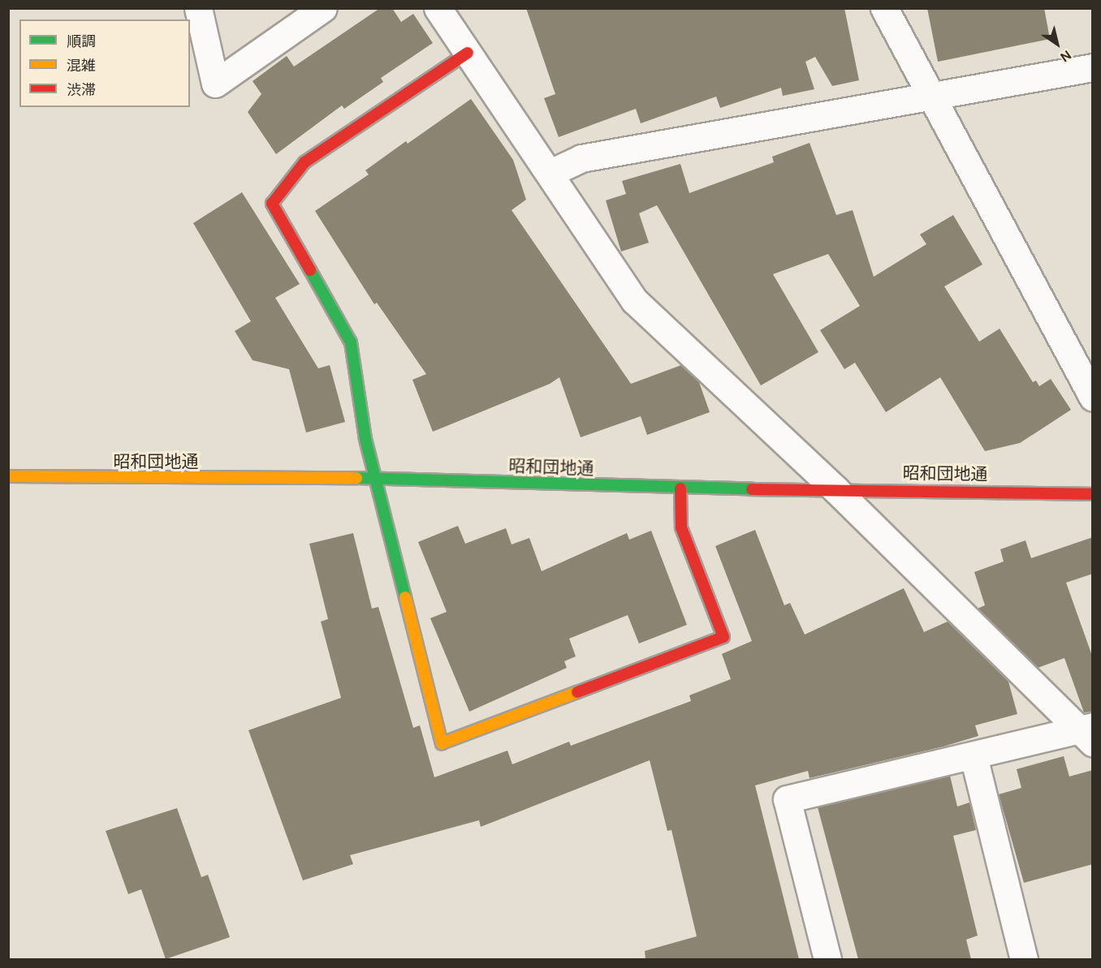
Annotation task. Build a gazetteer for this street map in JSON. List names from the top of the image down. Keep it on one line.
{"streets":{"street":["昭和団地通"]},"legend":["順調","混雑","渋滞"],"north":"bottom right"}
